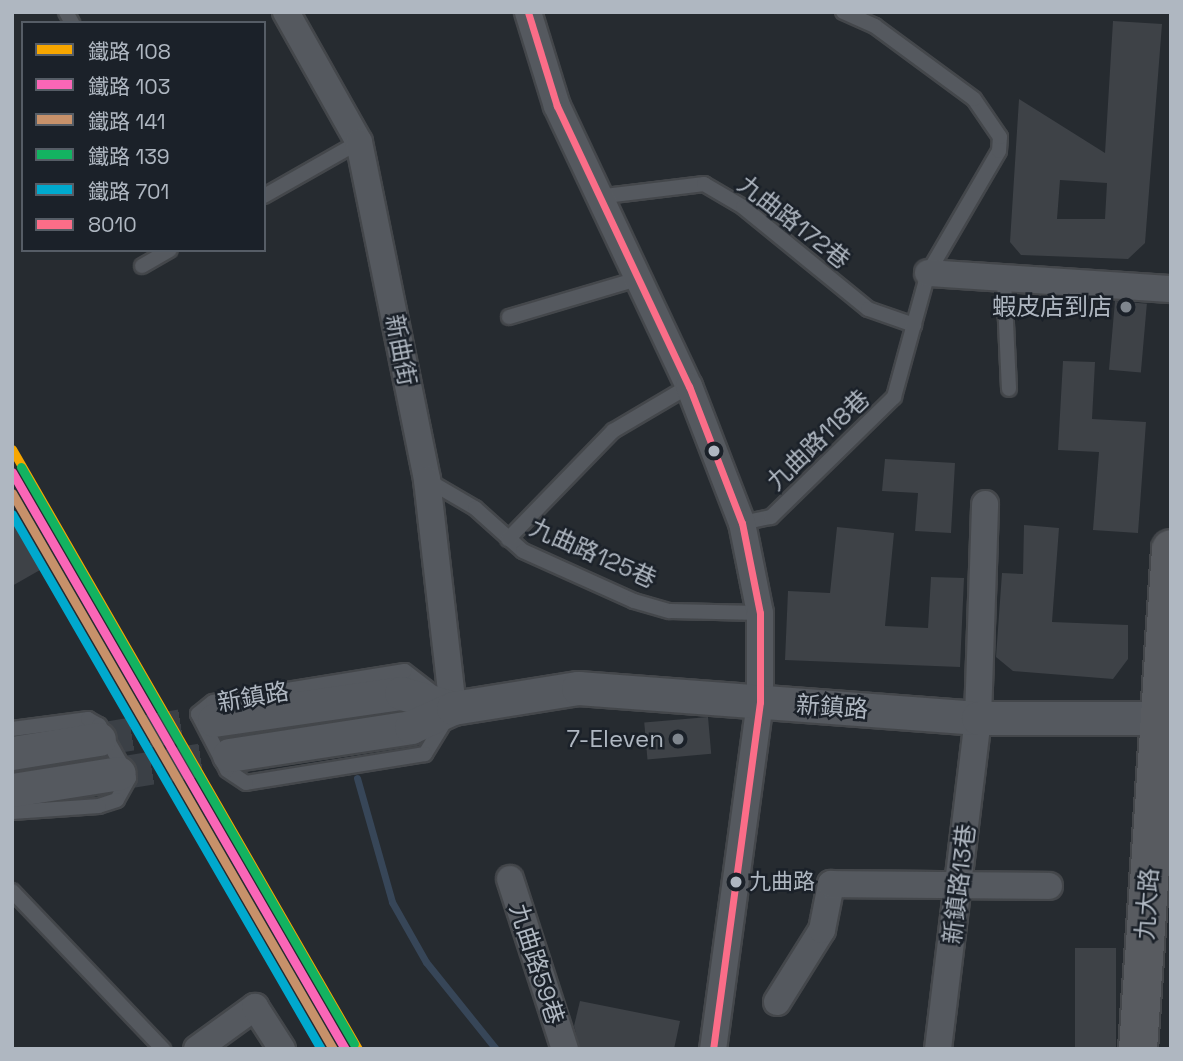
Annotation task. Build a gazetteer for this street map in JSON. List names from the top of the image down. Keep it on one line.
{"streets":{"main road":["九大路"],"street":["新曲街","新鎮路","新鎮路13巷","九曲路59巷"],"lane":["九曲路172巷","九曲路118巷","九曲路125巷"]},"crossings":[["九曲路172巷","九曲路118巷"],["新曲街","九曲路125巷"],["新曲街","新鎮路"],["新鎮路","新鎮路13巷"],["新鎮路","九大路"]],"places":["蝦皮店到店","7-Eleven","九曲路"],"lines":["transit line 8010","rail line 108","rail line 139","rail line 103","rail line 141","rail line 701"],"legend":["鐵路 108","鐵路 103","鐵路 141","鐵路 139","鐵路 701","8010"]}
